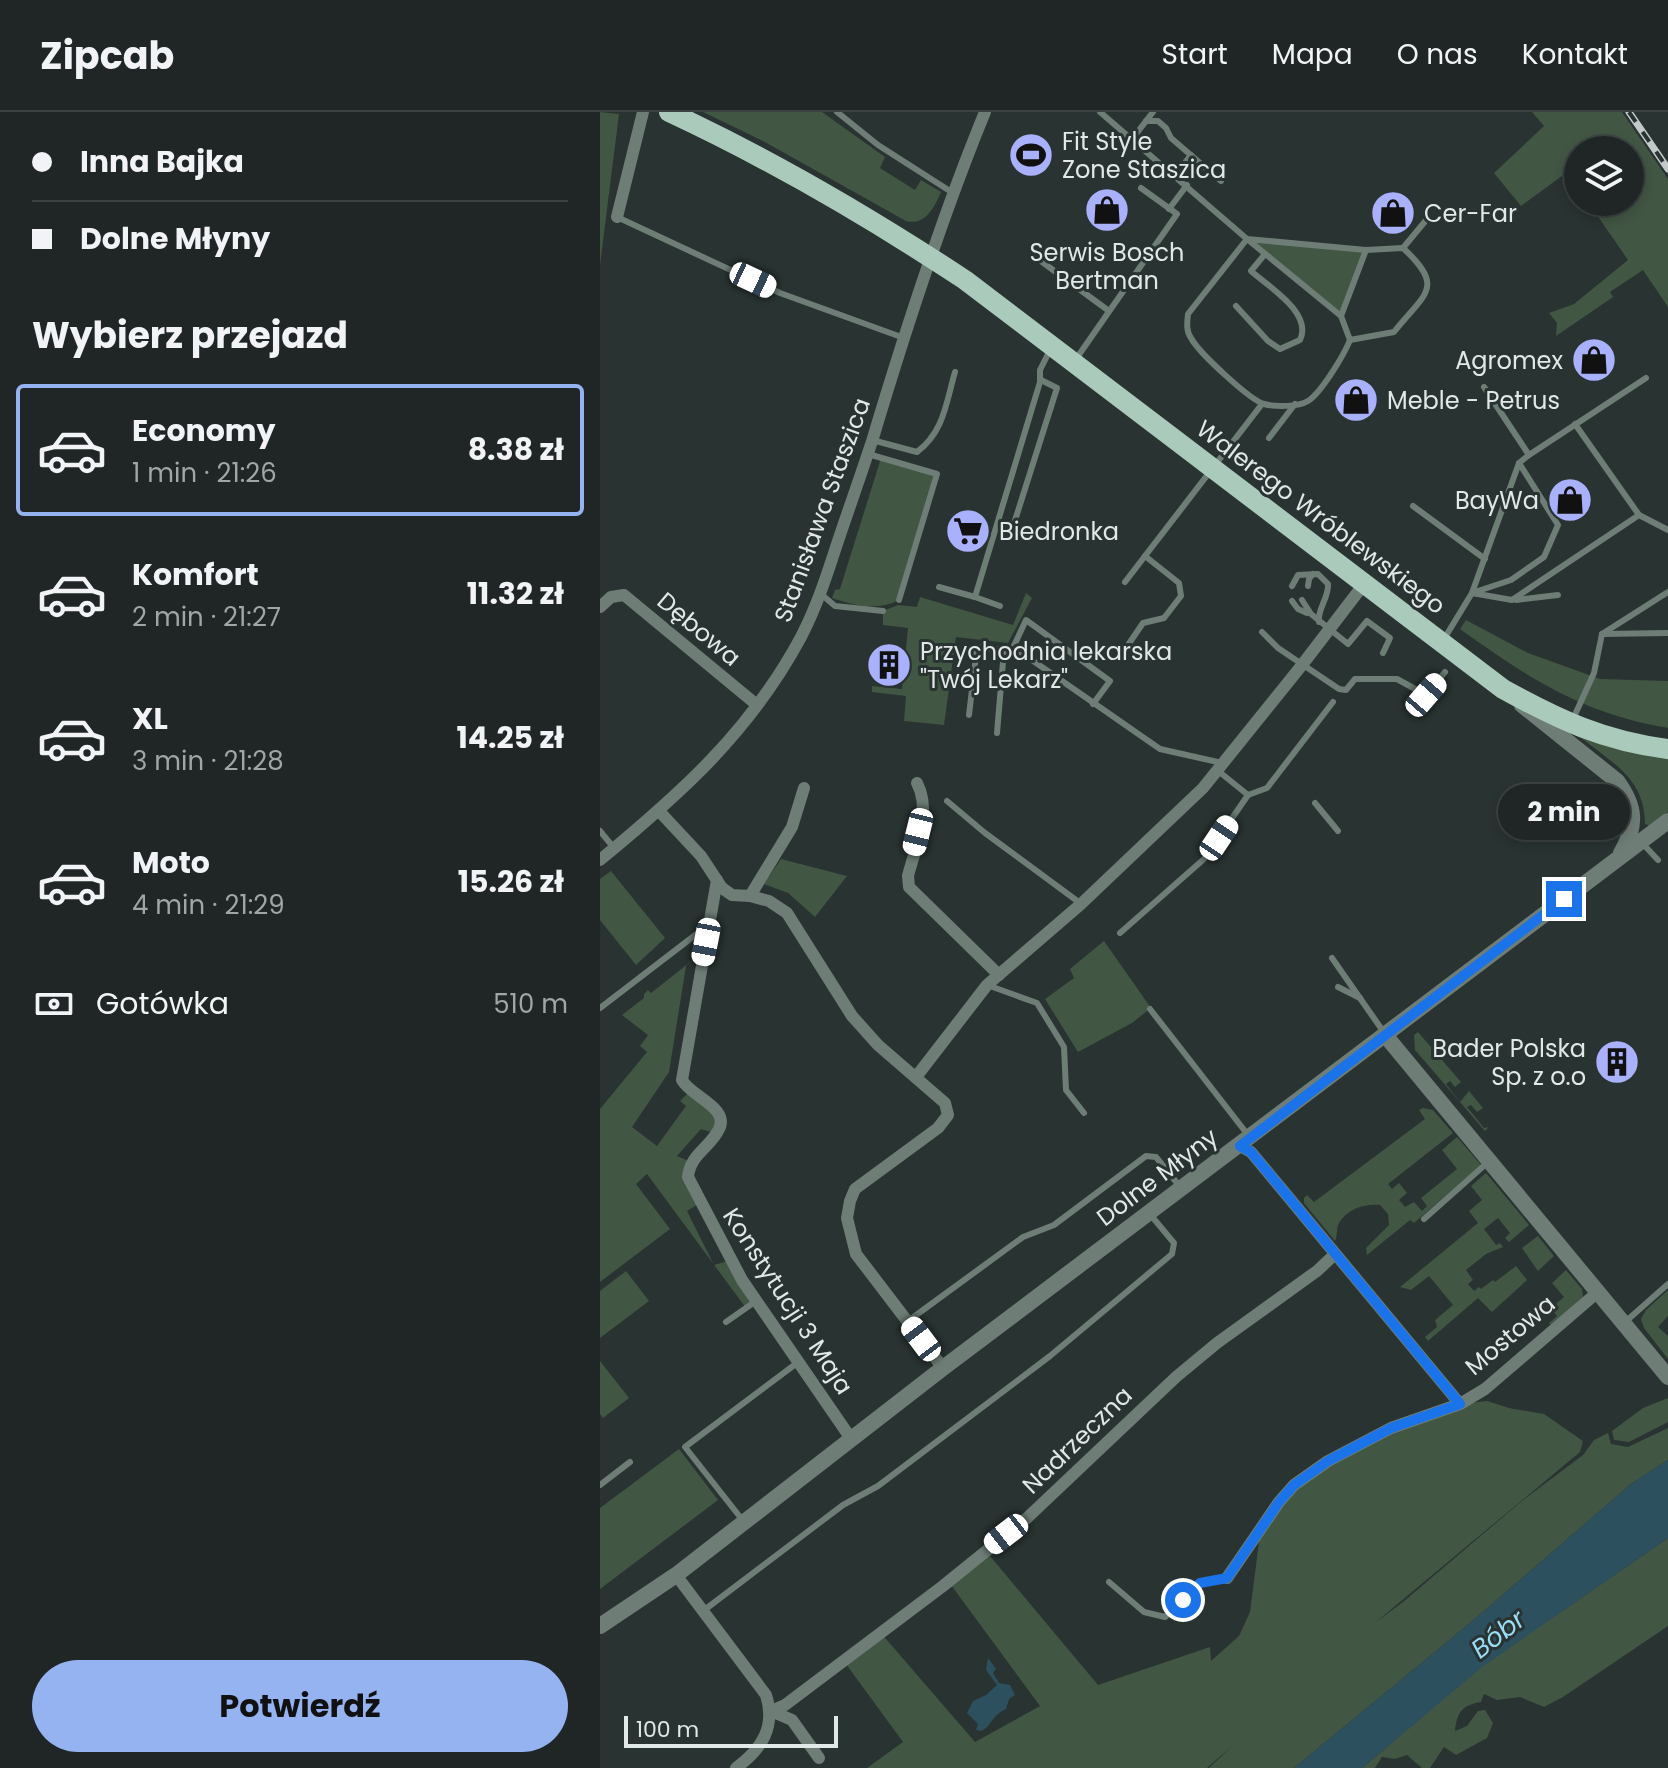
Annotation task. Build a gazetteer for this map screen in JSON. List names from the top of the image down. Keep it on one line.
{"streets":{"main road":["Walerego Wróblewskiego"],"street":["Stanisława Staszica","Dębowa","Dolne Młyny","Konstytucji 3 Maja","Mostowa","Nadrzeczna"]},"crossings":[["Stanisława Staszica","Walerego Wróblewskiego"],["Stanisława Staszica","Dębowa"],["Dolne Młyny","Konstytucji 3 Maja"]],"water":["Bóbr"],"places":{"sports":["Fit Style Zone Staszica"],"shop":["Serwis Bosch Bertman","Cer-Far","Agromex","Meble - Petrus","BayWa"],"supermarket":["Biedronka"],"building":["Przychodnia lekarska \"Twój Lekarz\"","Bader Polska Sp. z o.o"]},"scale_bar":"100 m","page":{"header":"Zipcab","nav":["Start","Mapa","O nas","Kontakt"],"banner":["Inna Bajka","Dolne Młyny"],"heading":"Wybierz przejazd","list":[{"name":"Economy","note":"1 min · 21:26","value":"8.38 zł"},{"name":"Komfort","note":"2 min · 21:27","value":"11.32 zł"},{"name":"XL","note":"3 min · 21:28","value":"14.25 zł"},{"name":"Moto","note":"4 min · 21:29","value":"15.26 zł"}],"bubble":"2 min","pay":["Gotówka","510 m"],"buttons":"Potwierdź","scale":"100 m"}}
